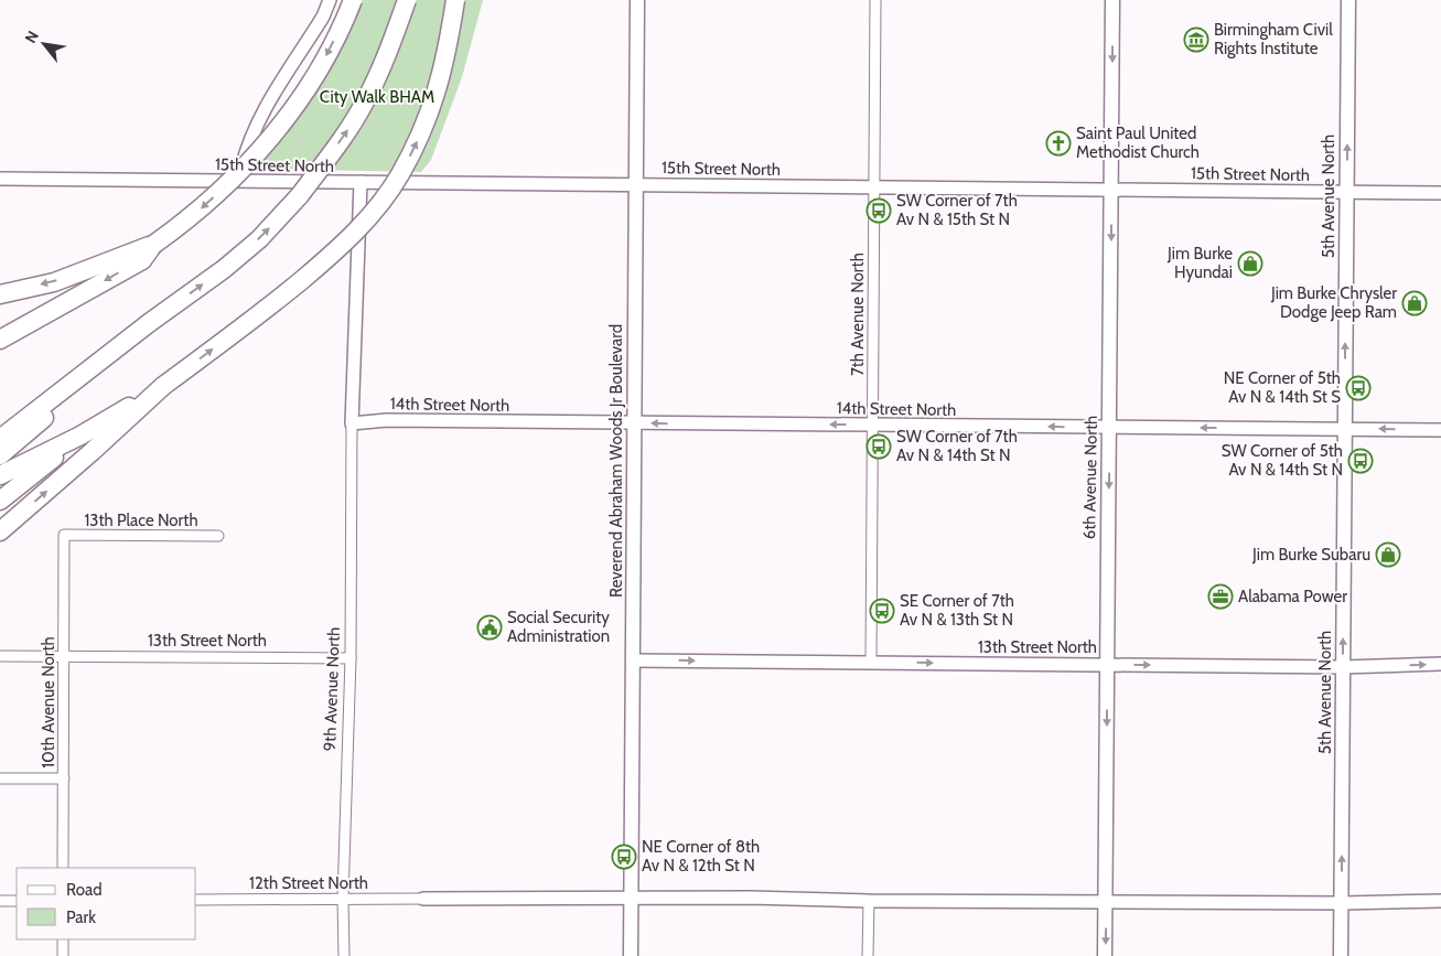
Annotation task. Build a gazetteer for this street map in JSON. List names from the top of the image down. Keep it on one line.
{"streets":{"main road":["5th Avenue North","Reverend Abraham Woods Jr Boulevard","6th Avenue North"],"street":["15th Street North","7th Avenue North","14th Street North","13th Place North","13th Street North","9th Avenue North","10th Avenue North","12th Street North"]},"crossings":[["15th Street North","5th Avenue North"],["15th Street North","7th Avenue North"],["15th Street North","Reverend Abraham Woods Jr Boulevard"],["15th Street North","6th Avenue North"],["5th Avenue North","14th Street North"],["5th Avenue North","13th Street North"],["7th Avenue North","14th Street North"],["7th Avenue North","13th Street North"],["14th Street North","Reverend Abraham Woods Jr Boulevard"],["14th Street North","6th Avenue North"],["14th Street North","9th Avenue North"],["Reverend Abraham Woods Jr Boulevard","13th Street North"],["6th Avenue North","13th Street North"],["13th Place North","10th Avenue North"],["13th Street North","9th Avenue North"],["13th Street North","10th Avenue North"],["9th Avenue North","12th Street North"]],"one_way":["5th Avenue North","14th Street North","6th Avenue North","13th Street North"],"parks":["City Walk BHAM"],"places":{"museum":["Birmingham Civil Rights Institute"],"church":["Saint Paul United Methodist Church"],"bus stop":["SW Corner of 7th Av N & 15th St N","NE Corner of 5th Av N & 14th St S","SW Corner of 7th Av N & 14th St N","SW Corner of 5th Av N & 14th St N","SE Corner of 7th Av N & 13th St N","NE Corner of 8th Av N & 12th St N"],"shop":["Jim Burke Hyundai","Jim Burke Chrysler Dodge Jeep Ram","Jim Burke Subaru"],"office":["Alabama Power"],"public building":["Social Security Administration"]},"legend":["Road","Park"],"north":"top left"}
